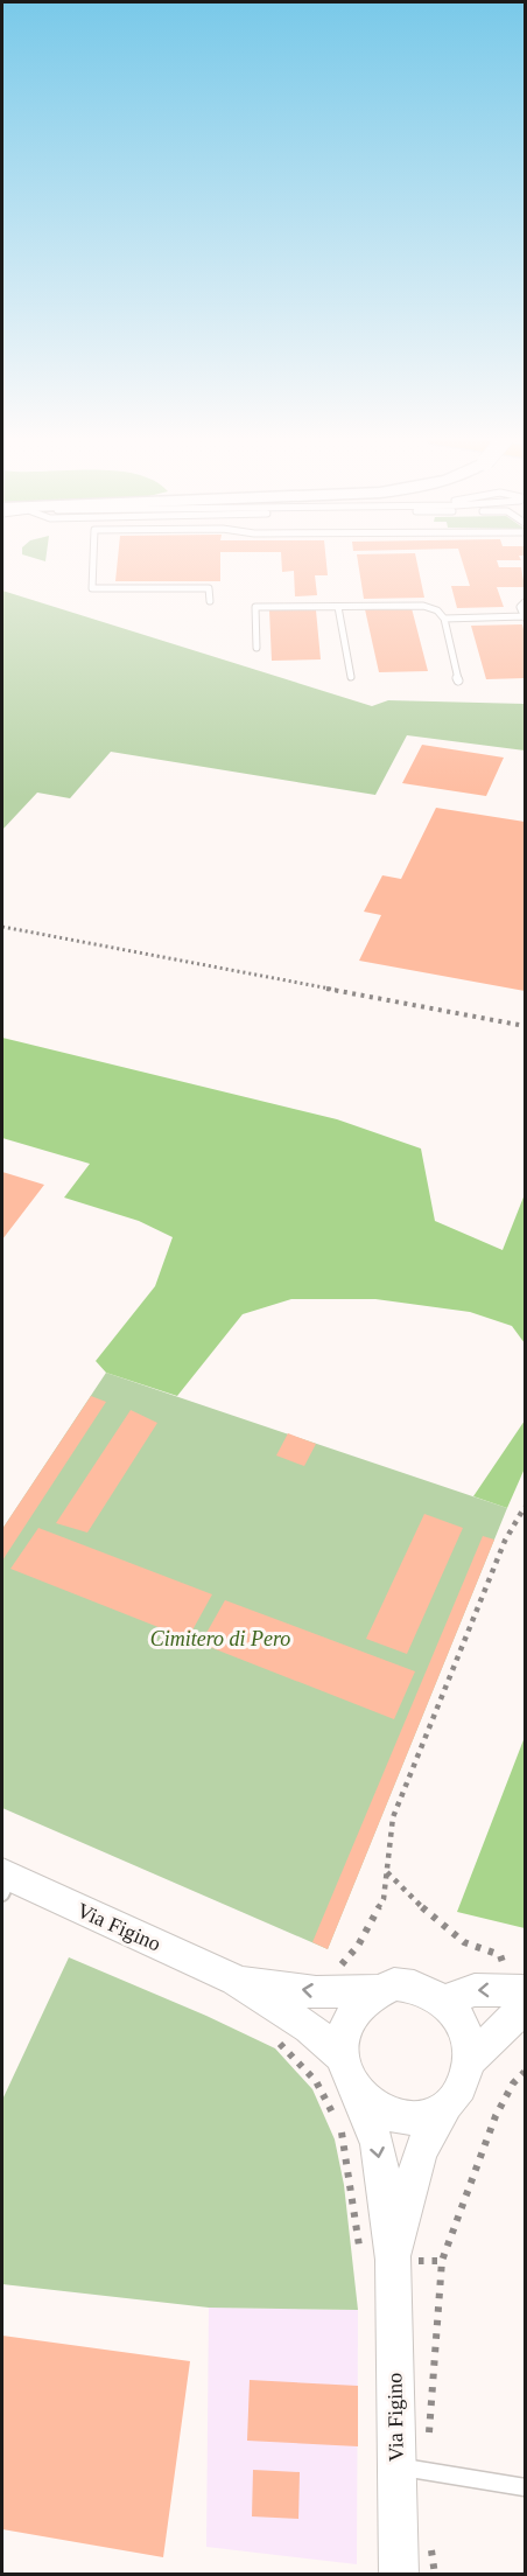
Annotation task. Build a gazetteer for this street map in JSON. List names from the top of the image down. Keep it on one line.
{"streets":{"street":["Via Figino"]},"parks":["Cimitero di Pero"]}
